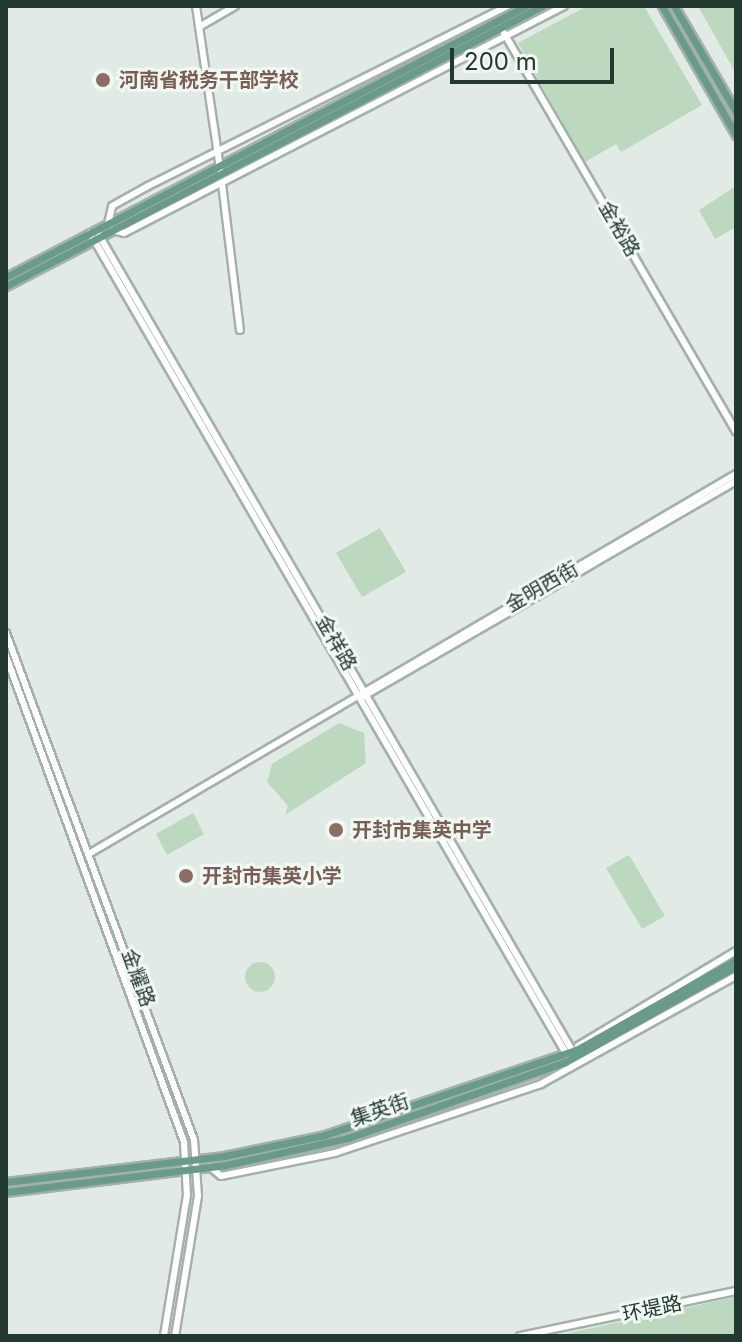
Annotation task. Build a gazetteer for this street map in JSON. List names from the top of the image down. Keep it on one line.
{"streets":{"main road":["集英街"],"street":["金裕路","金明西街","金祥路","金耀路","环堤路"]},"crossings":[["金明西街","金祥路"],["金明西街","金耀路"],["金祥路","集英街"],["金耀路","集英街"]],"places":["河南省税务干部学校","开封市集英中学","开封市集英小学"],"scale_bar":"200 m"}
